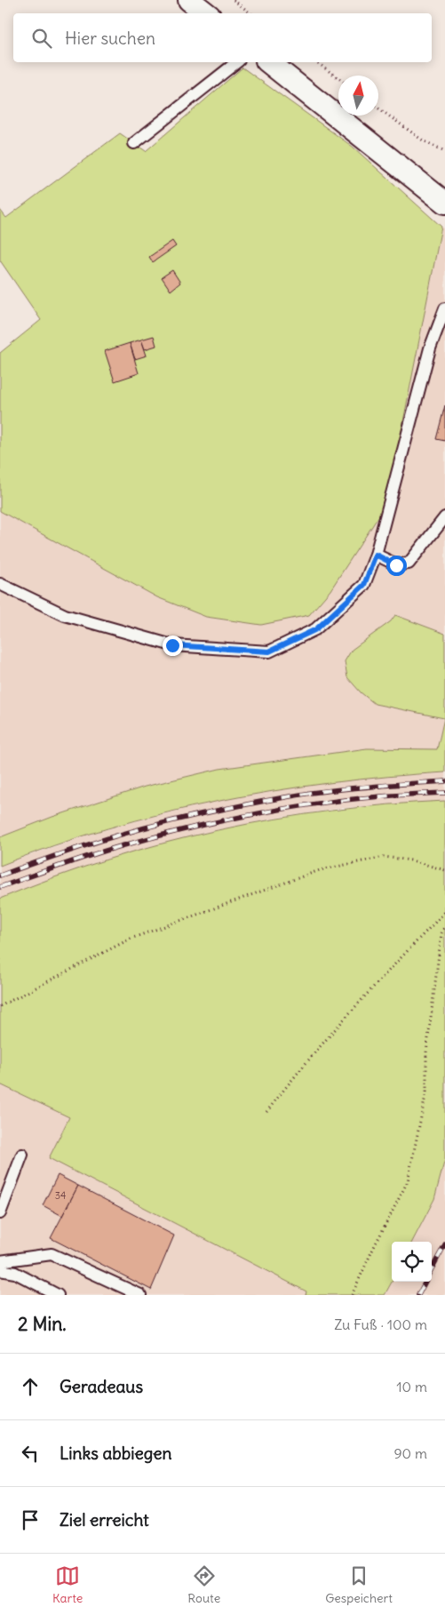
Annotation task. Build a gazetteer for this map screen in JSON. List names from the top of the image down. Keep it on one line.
{"house_numbers":["34"],"north":"top","page":{"search":"Hier suchen","heading":["2 Min.","Zu Fuß · 100 m"],"list":[["Geradeaus","10 m"],["Links abbiegen","90 m"],"Ziel erreicht"],"nav":["Karte","Route","Gespeichert"]}}
